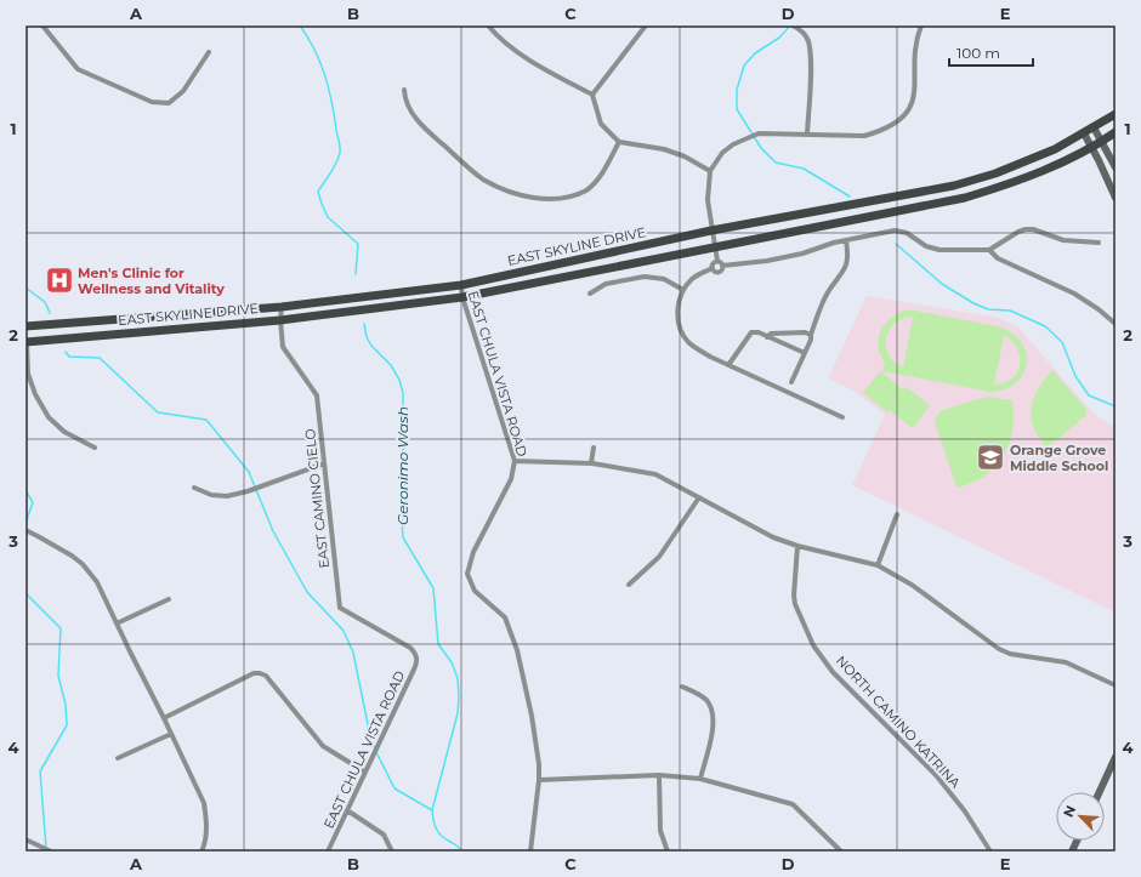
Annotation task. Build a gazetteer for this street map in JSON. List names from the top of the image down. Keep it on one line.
{"streets":{"main road":["EAST SKYLINE DRIVE"],"street":["EAST CHULA VISTA ROAD","EAST CAMINO CIELO","NORTH CAMINO KATRINA"]},"crossings":[["EAST SKYLINE DRIVE","EAST CHULA VISTA ROAD"],["EAST SKYLINE DRIVE","EAST CAMINO CIELO"],["EAST CHULA VISTA ROAD","EAST CAMINO CIELO"]],"water":["Geronimo Wash"],"places":{"hospital":["Men's Clinic for Wellness and Vitality"],"school or university":["Orange Grove Middle School"]},"scale_bar":"100 m","north":"top left","grid":{"columns":["A","B","C","D","E"],"rows":["1","2","3","4"]}}
